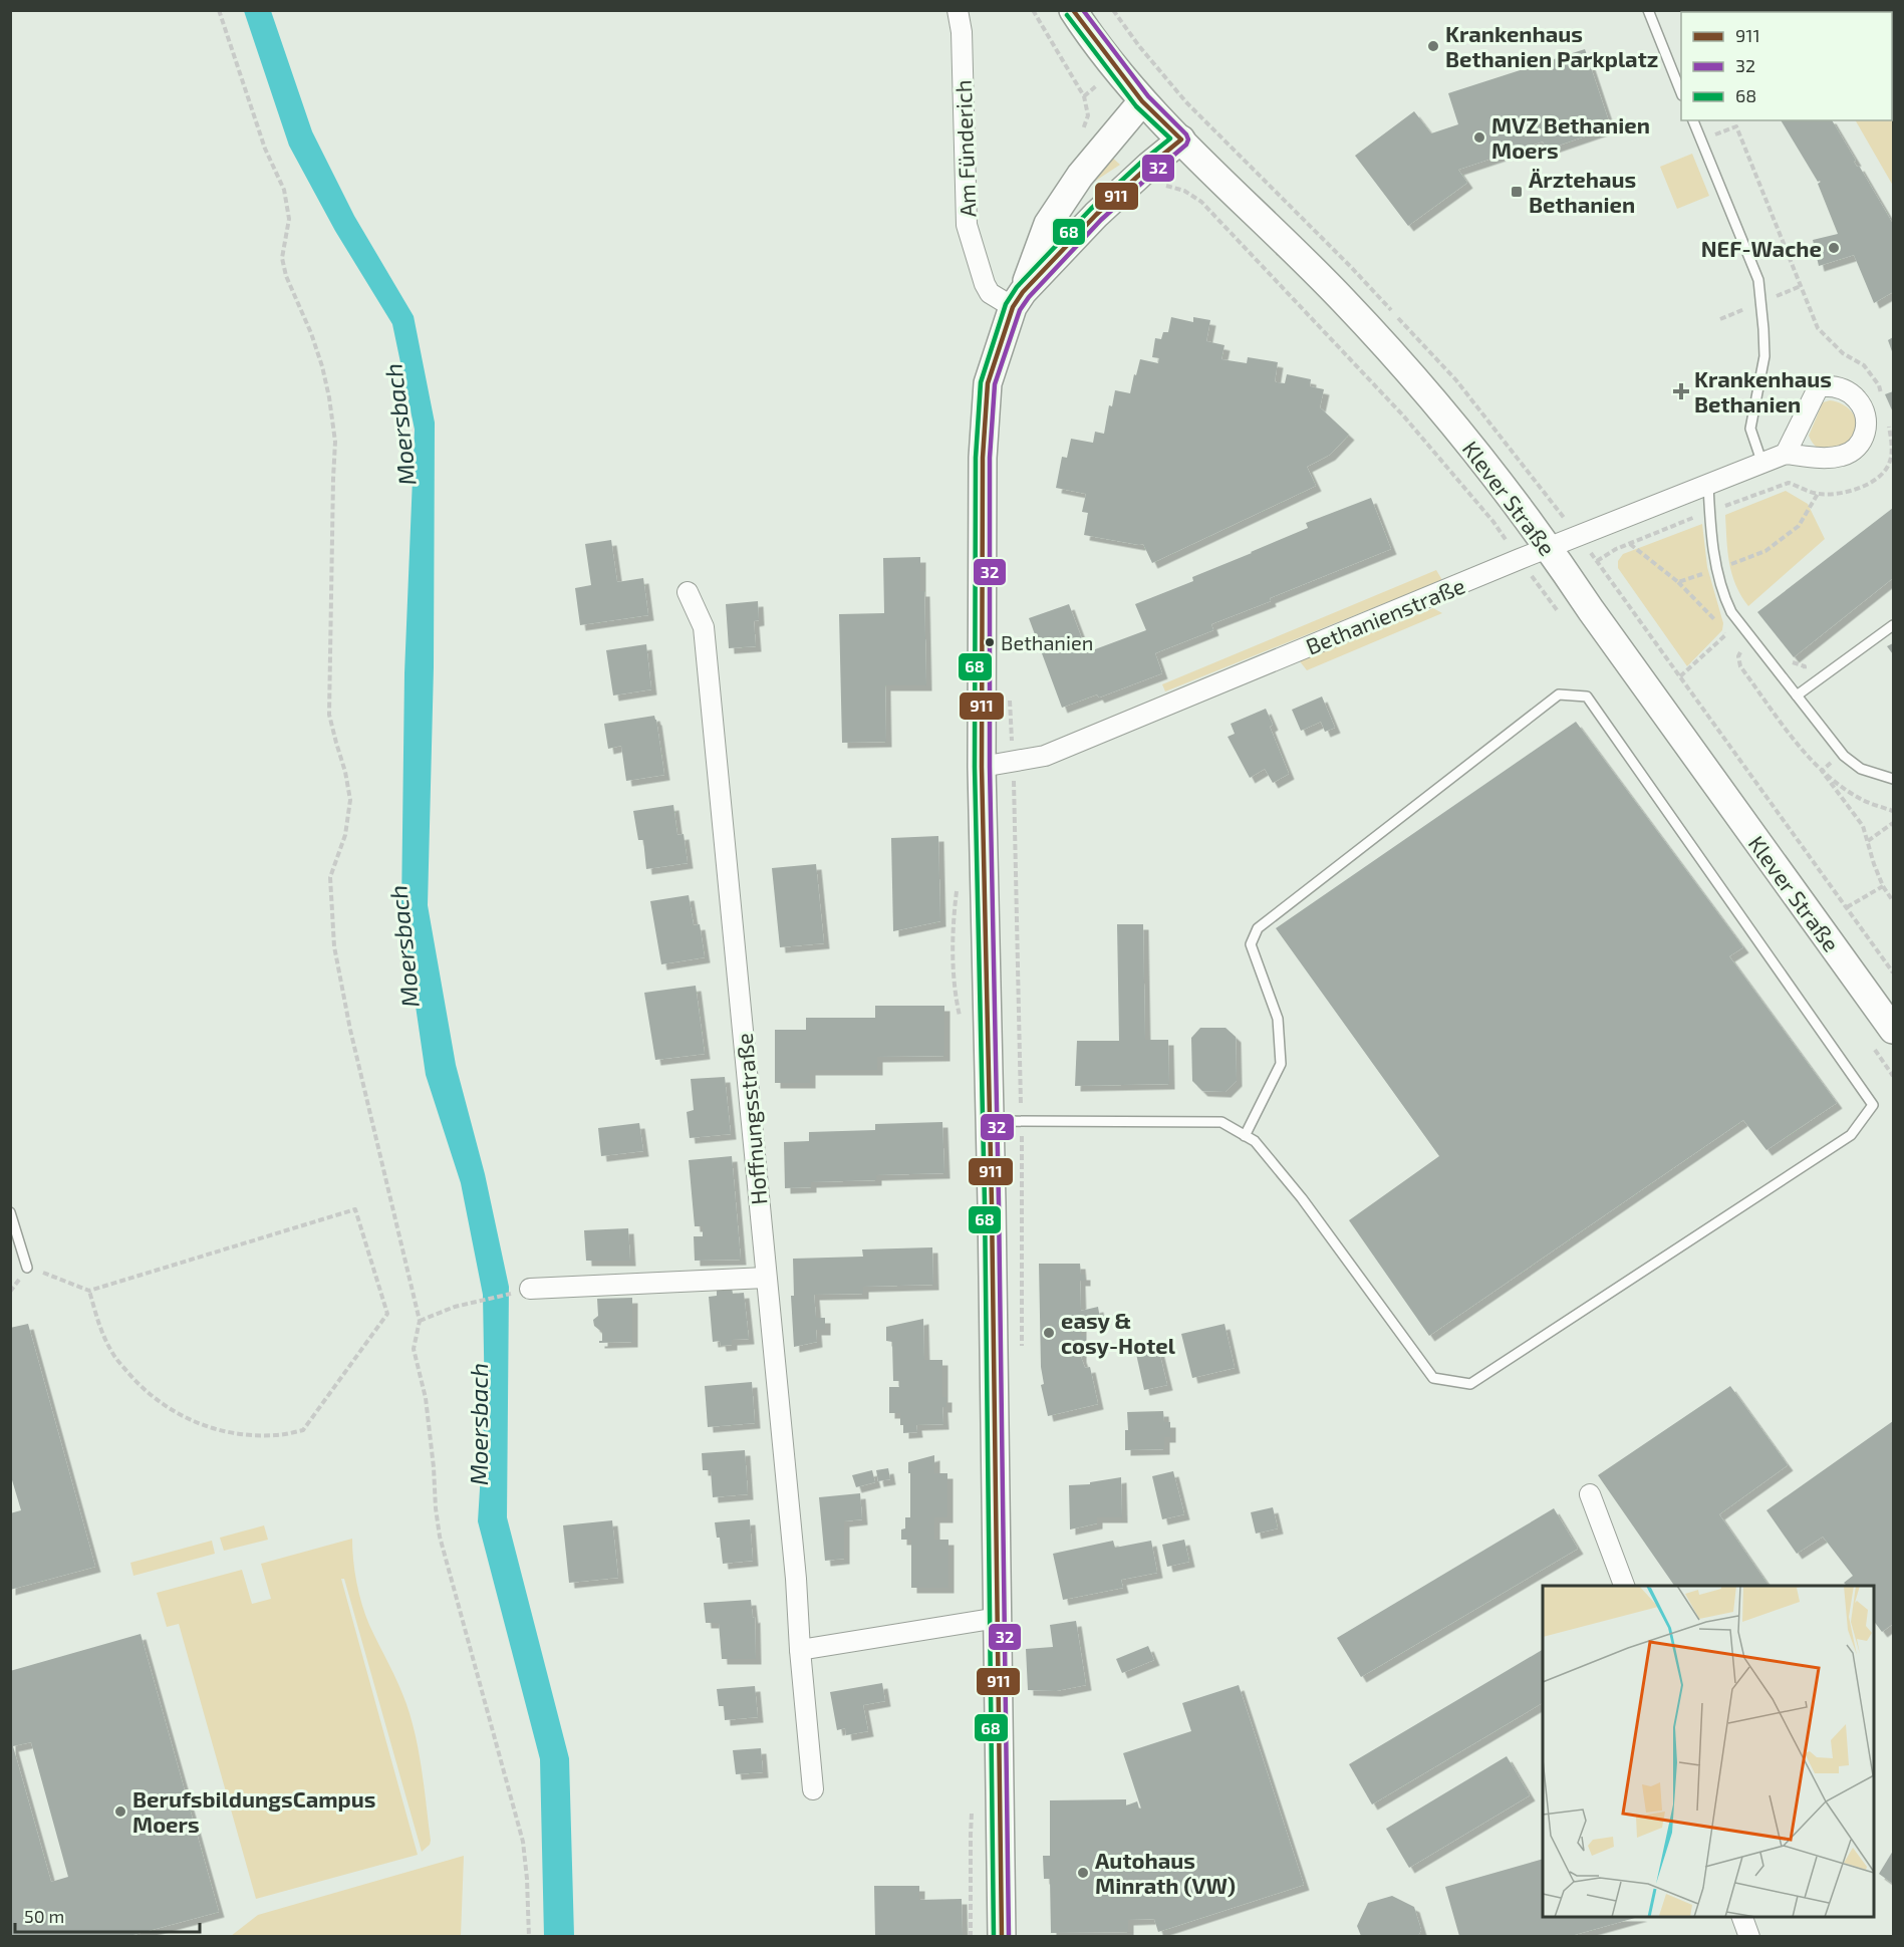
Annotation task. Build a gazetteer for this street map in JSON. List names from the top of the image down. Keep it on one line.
{"streets":{"main road":["Klever Straße"],"street":["Am Fünderich","Bethanienstraße","Hoffnungsstraße"]},"crossings":[["Klever Straße","Bethanienstraße"]],"water":["Moersbach"],"places":{"other":["Krankenhaus Bethanien Parkplatz","MVZ Bethanien Moers","NEF-Wache","Bethanien","easy & cosy-Hotel","BerufsbildungsCampus Moers","Autohaus Minrath (VW)"],"transit":["Ärztehaus Bethanien"],"health":["Krankenhaus Bethanien"]},"lines":["transit line 911","transit line 32","transit line 68"],"legend":["911","32","68"],"scale_bar":"50 m"}
